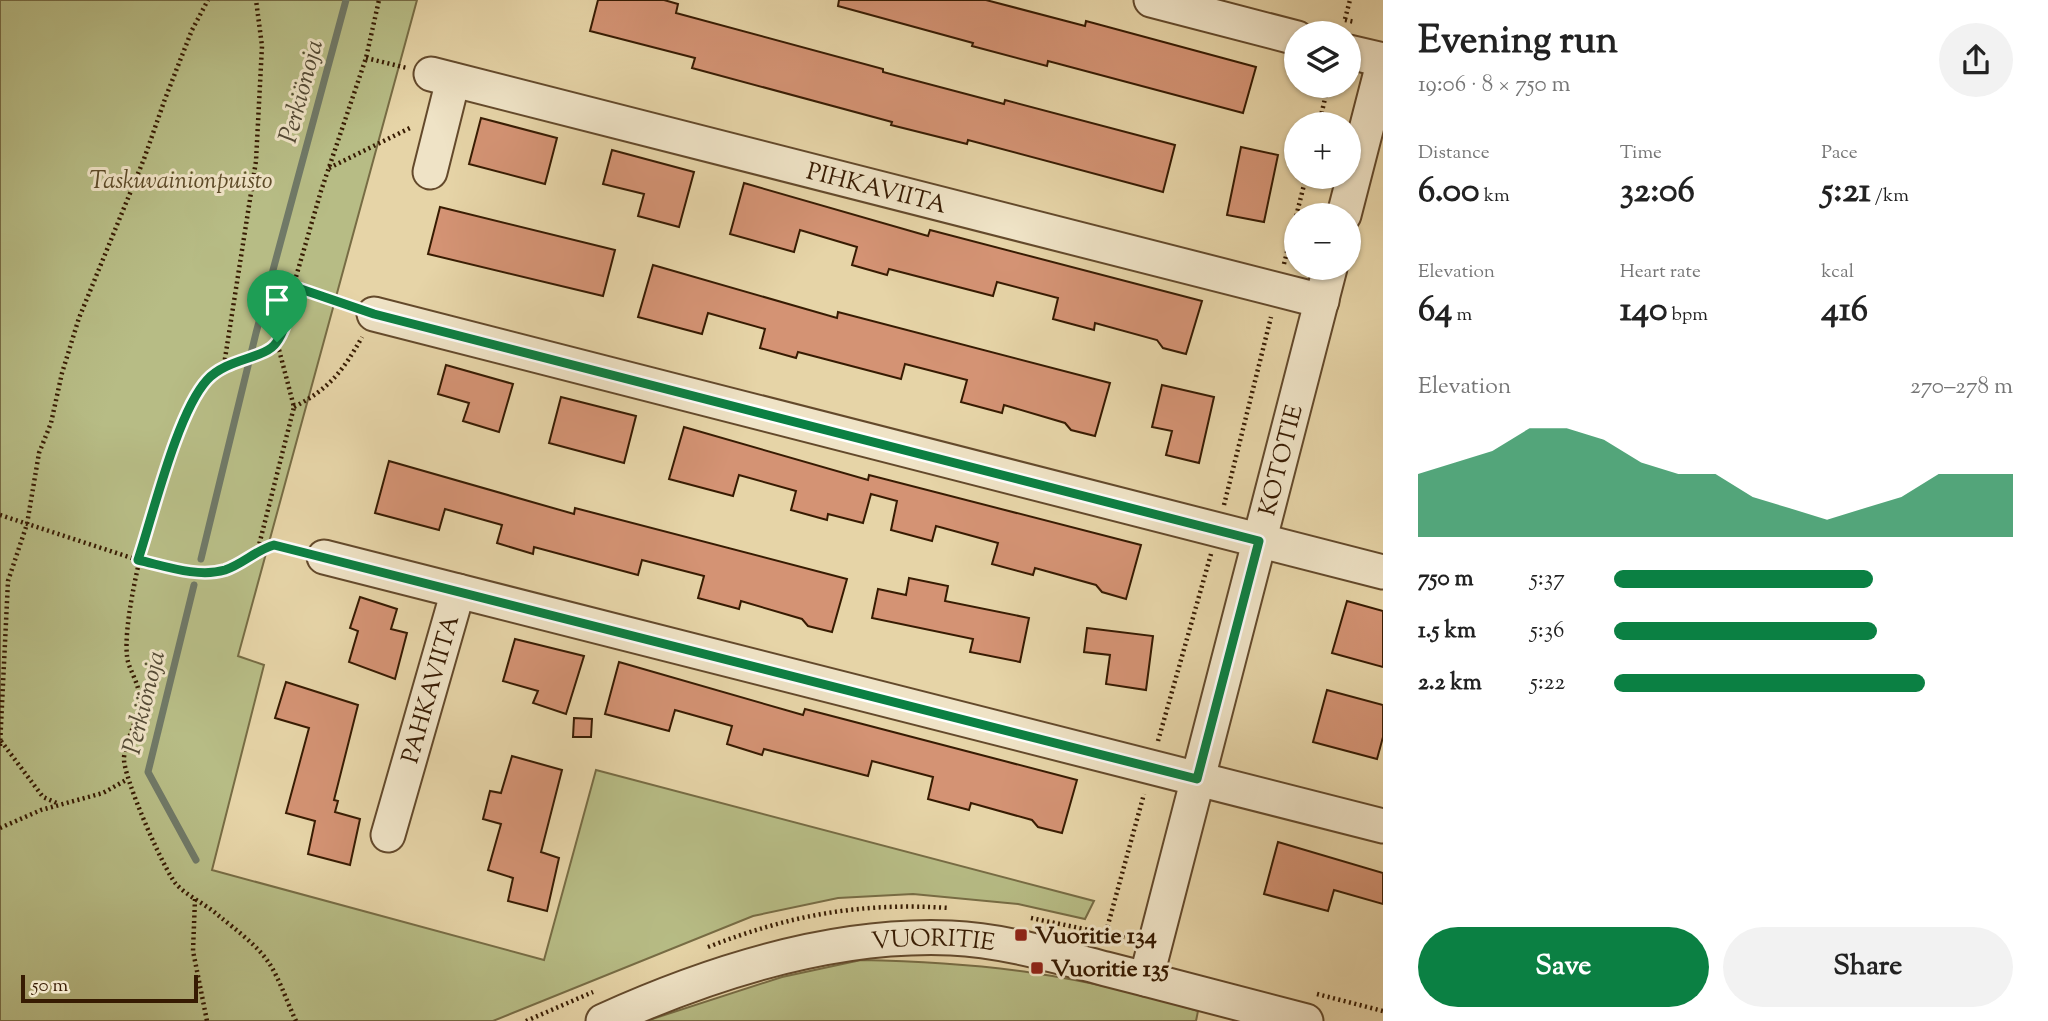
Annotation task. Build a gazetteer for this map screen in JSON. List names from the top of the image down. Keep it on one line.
{"streets":{"street":["PIHKAVIITA","KOTOTIE","PAHKAVIITA","VUORITIE"]},"crossings":[["PIHKAVIITA","KOTOTIE"],["KOTOTIE","PAHKAVIITA"],["KOTOTIE","VUORITIE"]],"water":["Perkiönoja"],"parks":["Taskuvainionpuisto"],"places":{"transit":["Vuoritie 134","Vuoritie 135"]},"scale_bar":"50 m","page":{"heading":["Evening run","19:06 · 8 × 750 m"],"map_buttons":["+","−"],"stats":[["Distance","6.00 km"],["Time","32:06"],["Pace","5:21 /km"],["Elevation","64 m"],["Heart rate","140 bpm"],["kcal","416"]],"chart":["Elevation","270–278 m"],"list":[{"name":"750 m","note":"5:37"},{"name":"1.5 km","note":"5:36"},{"name":"2.2 km","note":"5:22"}],"buttons":["Save","Share"],"scale":"50 m"}}
